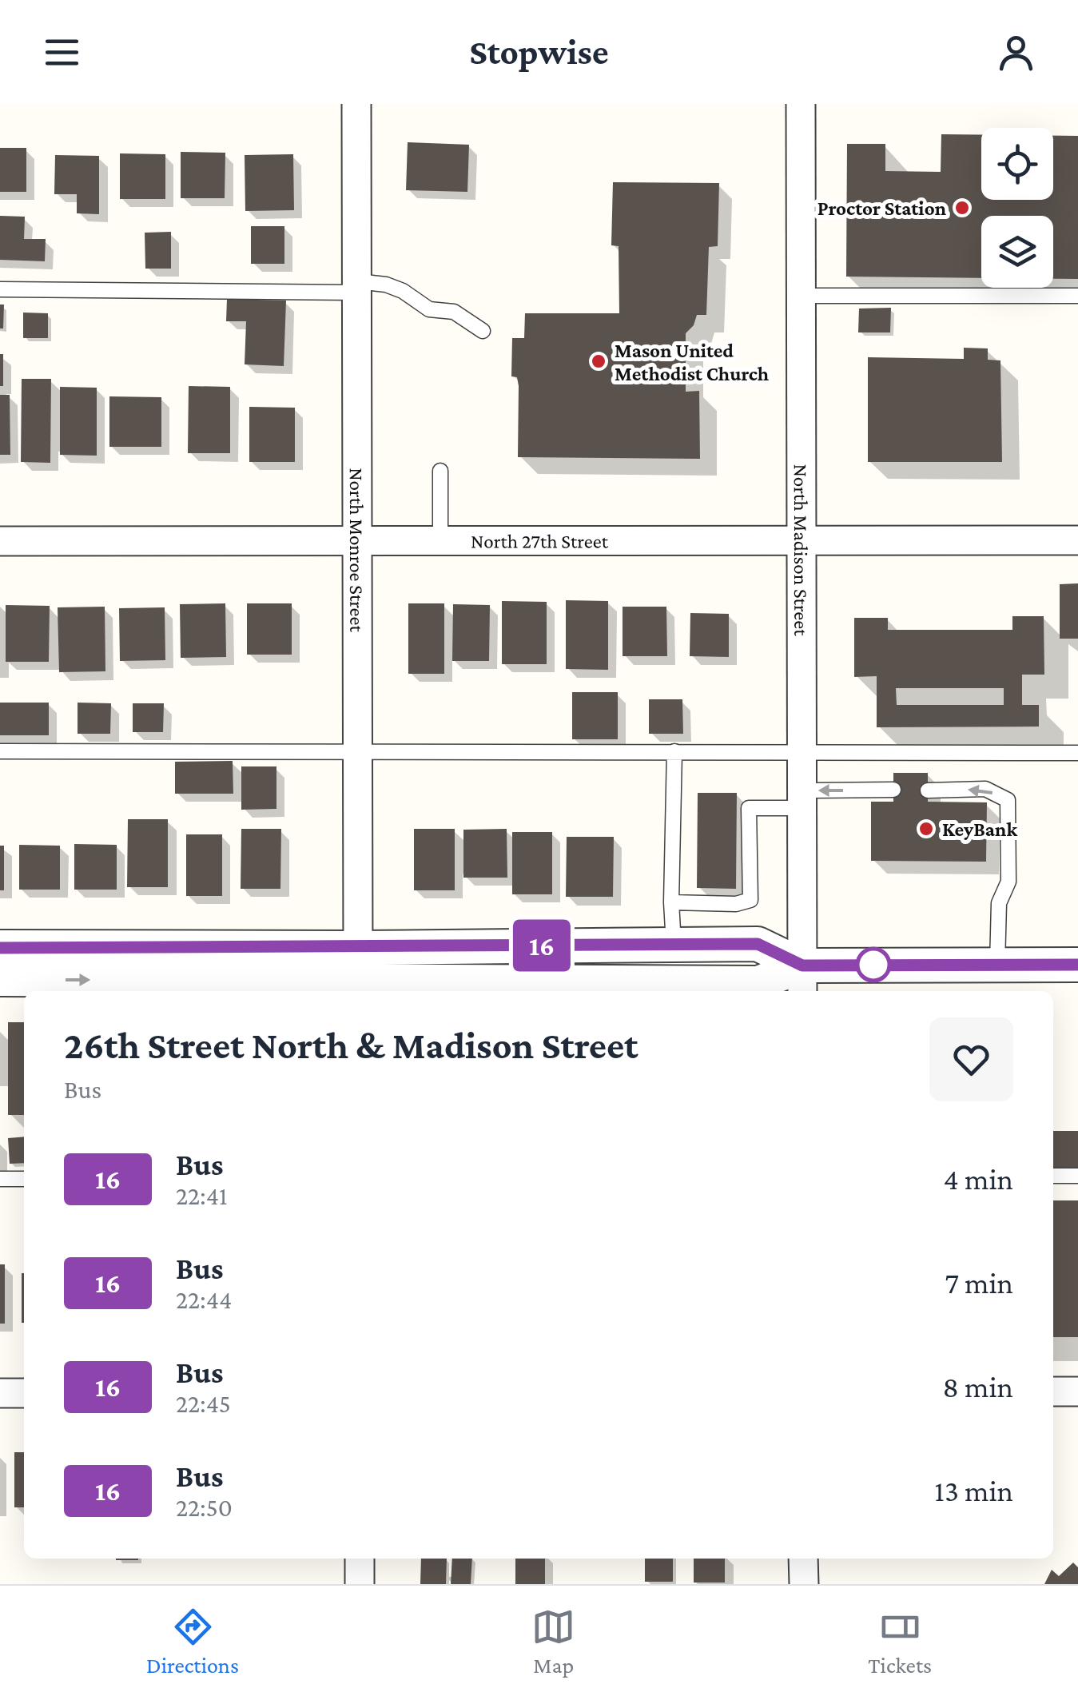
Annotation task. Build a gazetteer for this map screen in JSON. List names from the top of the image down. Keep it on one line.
{"streets":{"street":["North 27th Street","North Monroe Street","North Madison Street"]},"crossings":[["North 27th Street","North Monroe Street"],["North 27th Street","North Madison Street"]],"places":["Proctor Station","Mason United Methodist Church","KeyBank"],"lines":["bus line 16"],"page":{"header":"Stopwise","on_map":"16","heading":["26th Street North & Madison Street","Bus"],"list":[{"mark":"16","name":"Bus","note":"22:41","value":"4 min"},{"mark":"16","name":"Bus","note":"22:44","value":"7 min"},{"mark":"16","name":"Bus","note":"22:45","value":"8 min"},{"mark":"16","name":"Bus","note":"22:50","value":"13 min"}],"tabs":["Directions","Map","Tickets"]}}
